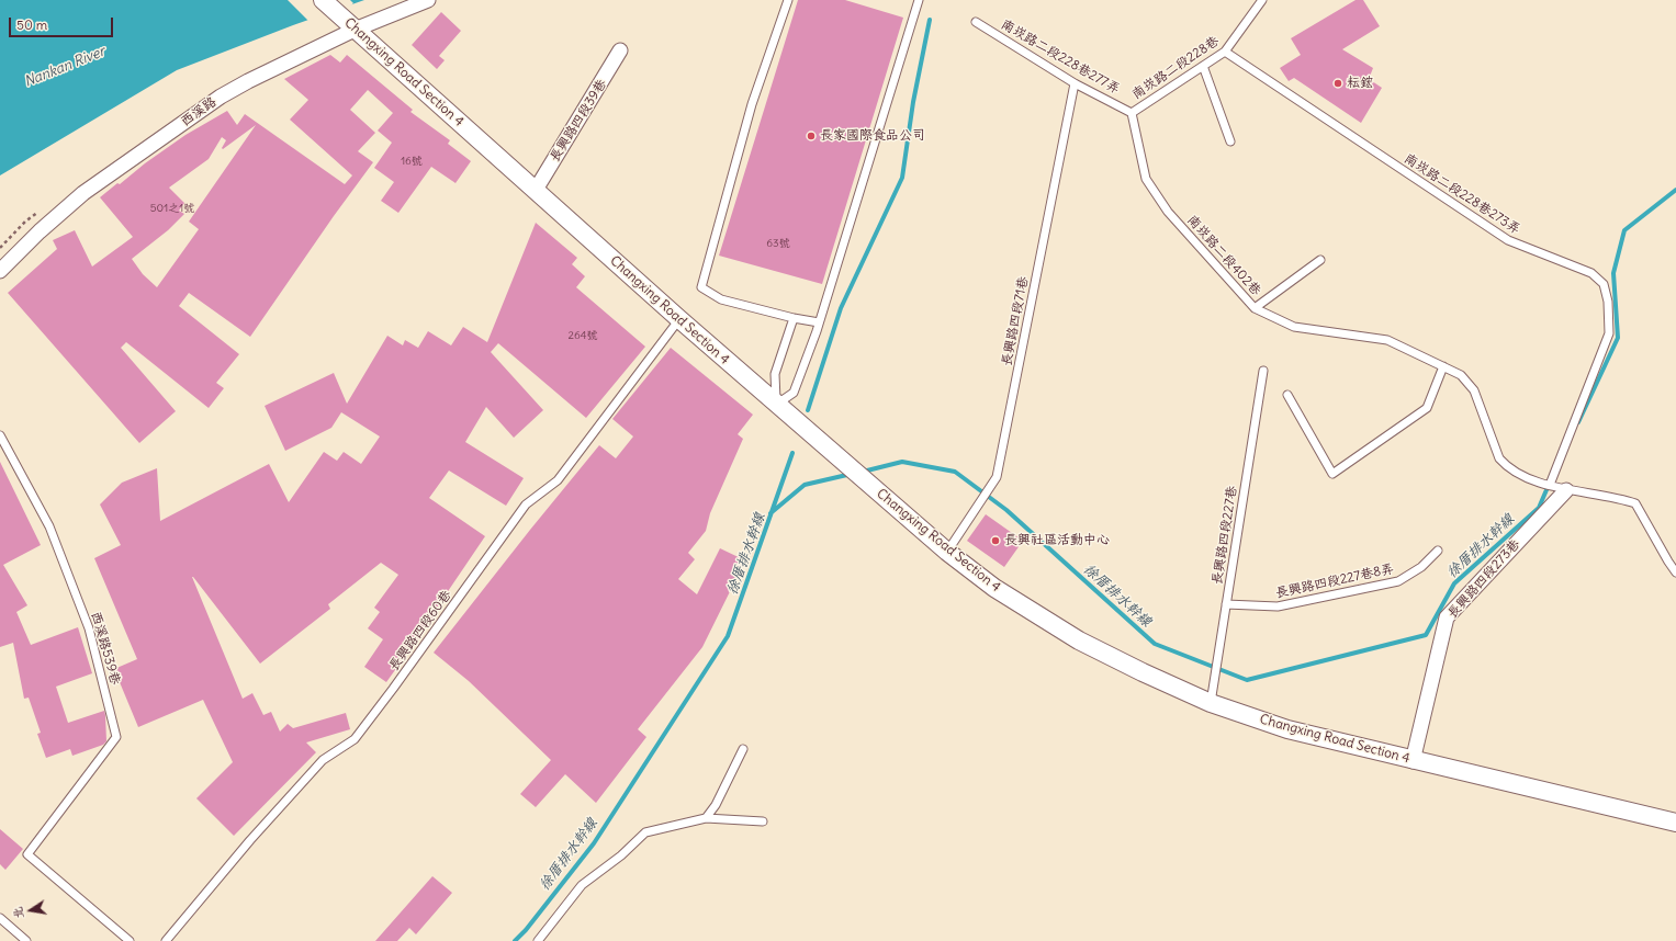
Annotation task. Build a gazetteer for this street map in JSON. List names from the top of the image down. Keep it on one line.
{"streets":{"street":["Changxing Road Section 4","西溪路","長興路四段39巷","長興路四段273巷"],"lane":["南崁路二段228巷277弄","南崁路二段228巷","南崁路二段228巷273弄","南崁路二段402巷","長興路四段71巷","長興路四段227巷","長興路四段227巷8弄","長興路四段60巷","西溪路539巷"]},"crossings":[["南崁路二段228巷277弄","南崁路二段228巷"],["南崁路二段228巷277弄","南崁路二段402巷"],["南崁路二段228巷277弄","長興路四段71巷"],["南崁路二段228巷","南崁路二段228巷273弄"],["南崁路二段228巷","南崁路二段402巷"],["Changxing Road Section 4","西溪路"],["Changxing Road Section 4","長興路四段39巷"],["Changxing Road Section 4","長興路四段71巷"],["Changxing Road Section 4","長興路四段227巷"],["Changxing Road Section 4","長興路四段273巷"],["Changxing Road Section 4","長興路四段60巷"],["南崁路二段228巷273弄","南崁路二段402巷"],["南崁路二段402巷","長興路四段273巷"],["長興路四段227巷","長興路四段227巷8弄"]],"water":["Nankan River","徐厝排水幹線"],"places":["耘鋐","長家國際食品公司","長興社區活動中心"],"house_numbers":["16號","501之1號","63號","264號"],"scale_bar":"50 m","north":"left"}
